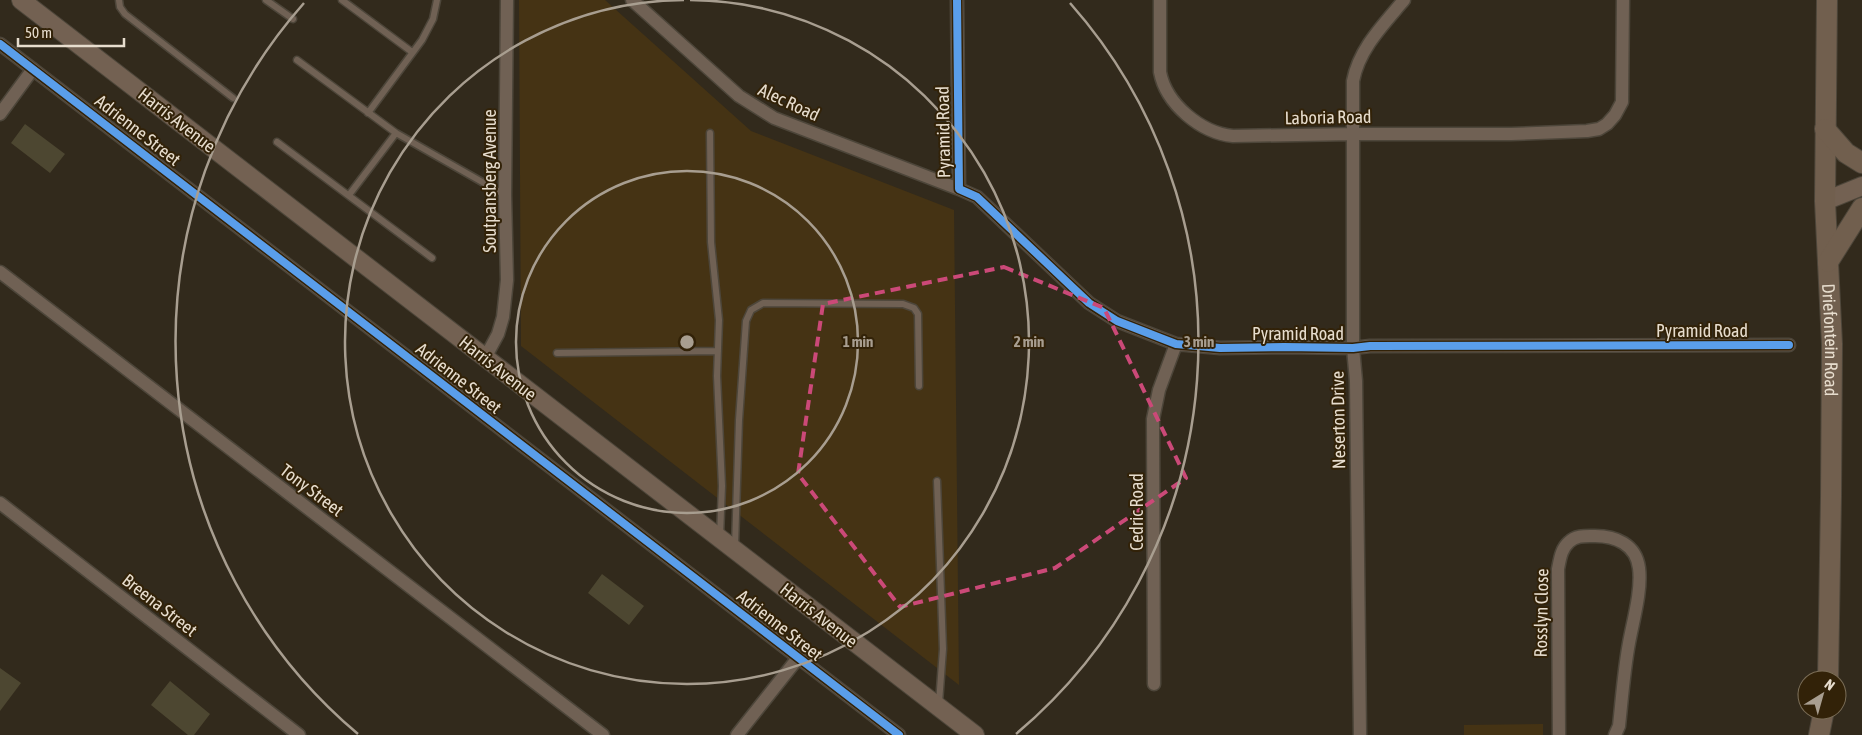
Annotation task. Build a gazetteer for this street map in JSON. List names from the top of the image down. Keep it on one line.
{"streets":{"main road":["Harris Avenue","Driefontein Road"],"street":["Alec Road","Laboria Road","Adrienne Street","Pyramid Road","Soutpansberg Avenue","Neserton Drive","Tony Street","Cedric Road","Breena Street","Rosslyn Close"]},"crossings":[["Alec Road","Pyramid Road"],["Laboria Road","Neserton Drive"],["Harris Avenue","Soutpansberg Avenue"],["Pyramid Road","Neserton Drive"],["Pyramid Road","Cedric Road"]],"scale_bar":"50 m","north":"top right","rings":["1 min","2 min","3 min"]}
